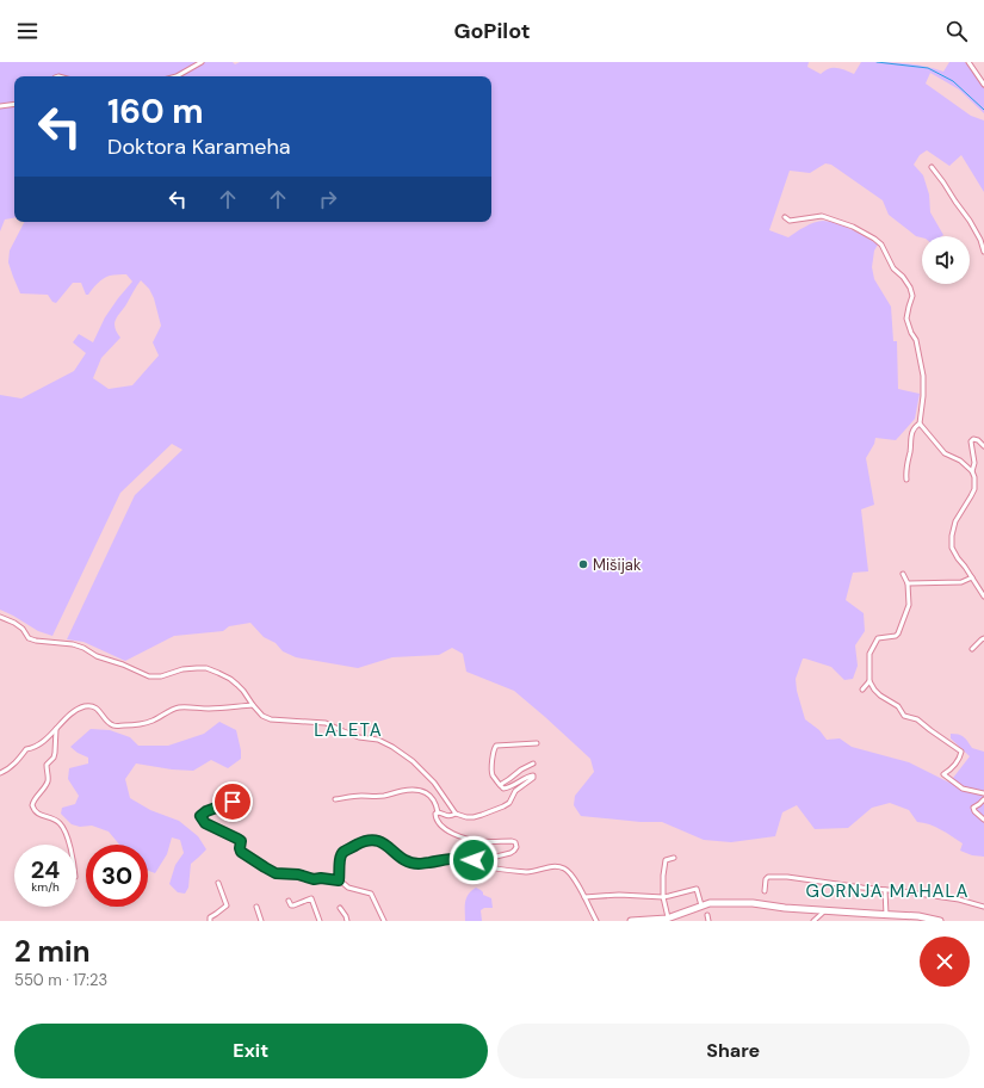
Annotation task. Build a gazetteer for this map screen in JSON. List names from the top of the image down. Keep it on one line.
{"districts":["LALETA","GORNJA MAHALA"],"places":["Mišijak"],"page":{"header":"GoPilot","turn":["160 m","Doktora Karameha"],"speed":"24 km/h","limit":"30","heading":["2 min","550 m · 17:23"],"buttons":["Exit","Share"]}}
